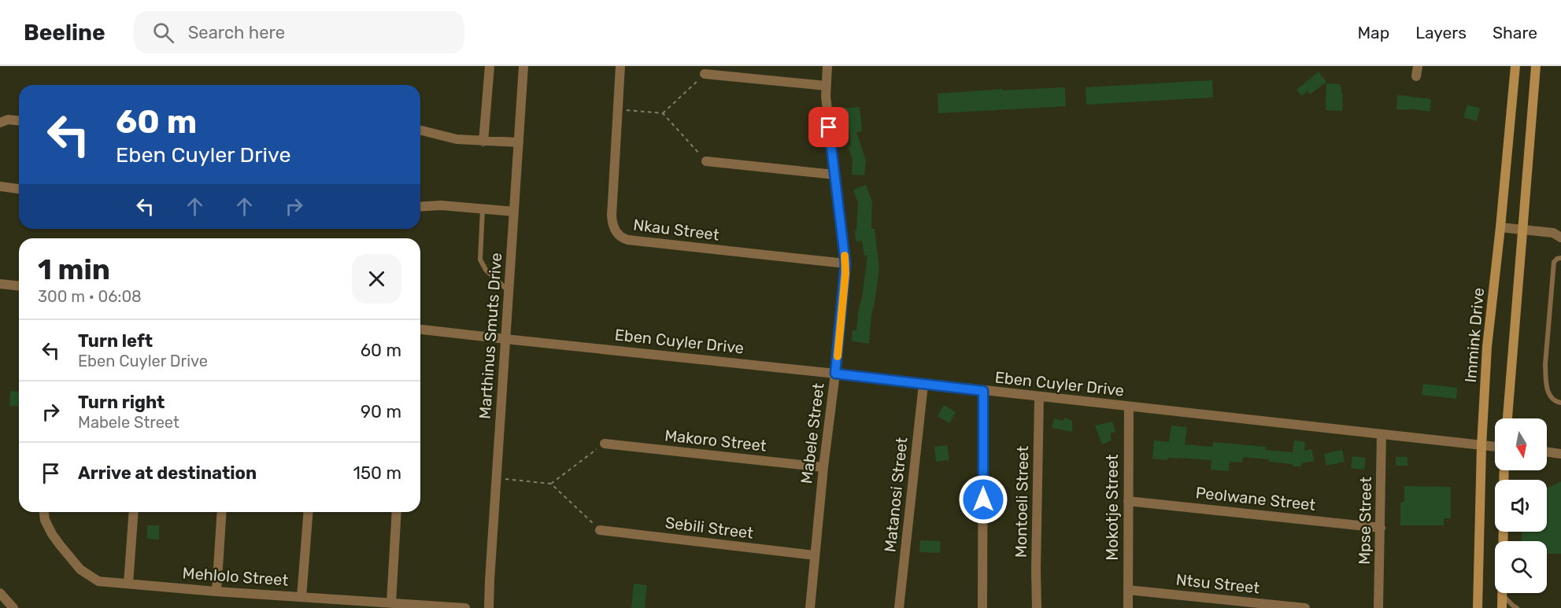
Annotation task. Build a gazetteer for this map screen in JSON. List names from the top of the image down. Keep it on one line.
{"streets":{"main road":["Immink Drive"],"street":["Nkau Street","Marthinus Smuts Drive","Eben Cuyler Drive","Mabele Street","Makoro Street","Matanosi Street","Peolwane Street","Montoeli Street","Mokotje Street","Mpse Street","Sebili Street","Mehlolo Street","Ntsu Street"]},"crossings":[["Nkau Street","Mabele Street"],["Immink Drive","Eben Cuyler Drive"],["Marthinus Smuts Drive","Eben Cuyler Drive"],["Eben Cuyler Drive","Mabele Street"],["Eben Cuyler Drive","Matanosi Street"],["Eben Cuyler Drive","Montoeli Street"],["Eben Cuyler Drive","Mokotje Street"],["Eben Cuyler Drive","Mpse Street"],["Mabele Street","Makoro Street"],["Mabele Street","Sebili Street"],["Peolwane Street","Mokotje Street"],["Peolwane Street","Mpse Street"],["Mokotje Street","Ntsu Street"]],"north":"bottom","page":{"header":"Beeline","search":"Search here","nav":["Map","Layers","Share"],"turn":["60 m","Eben Cuyler Drive"],"heading":["1 min","300 m · 06:08"],"list":[{"name":"Turn left","note":"Eben Cuyler Drive","value":"60 m"},{"name":"Turn right","note":"Mabele Street","value":"90 m"},{"name":"Arrive at destination","value":"150 m"}]}}
